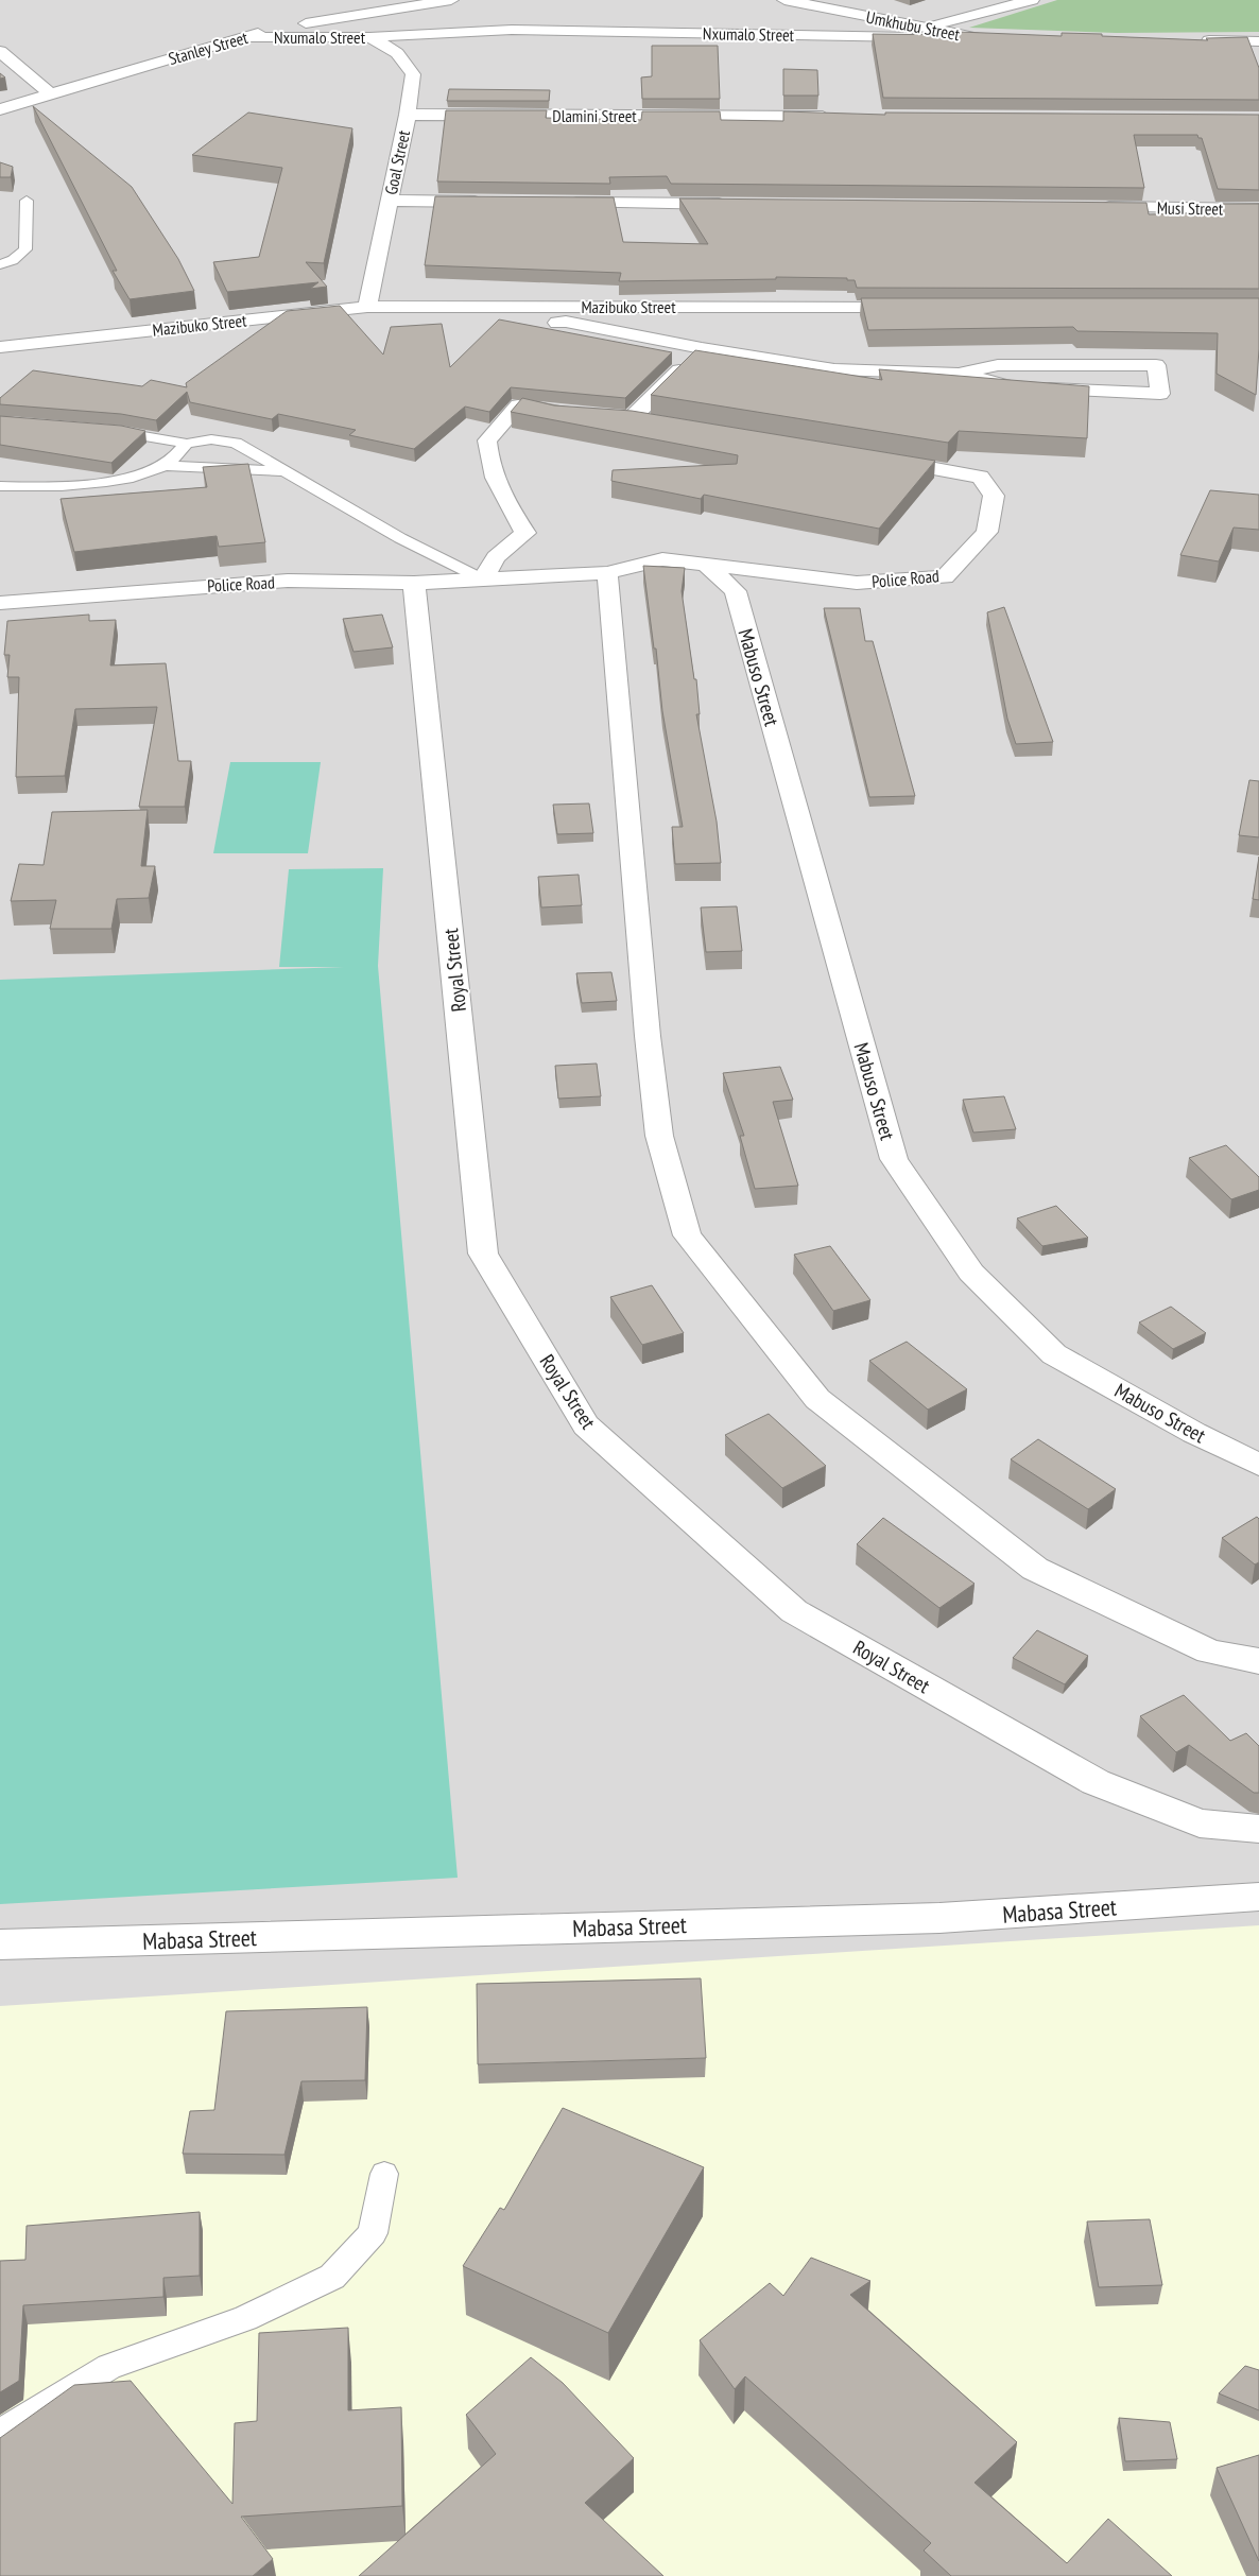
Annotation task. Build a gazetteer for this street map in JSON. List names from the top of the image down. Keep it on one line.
{"streets":{"street":["Umkhubu Street","Nxumalo Street","Stanley Street","Dlamini Street","Goal Street","Musi Street","Mazibuko Street","Police Road","Mabuso Street","Royal Street","Mabasa Street"]},"crossings":[["Umkhubu Street","Nxumalo Street"],["Nxumalo Street","Stanley Street"],["Nxumalo Street","Goal Street"],["Dlamini Street","Goal Street"],["Goal Street","Mazibuko Street"],["Police Road","Mabuso Street"],["Police Road","Royal Street"]]}
